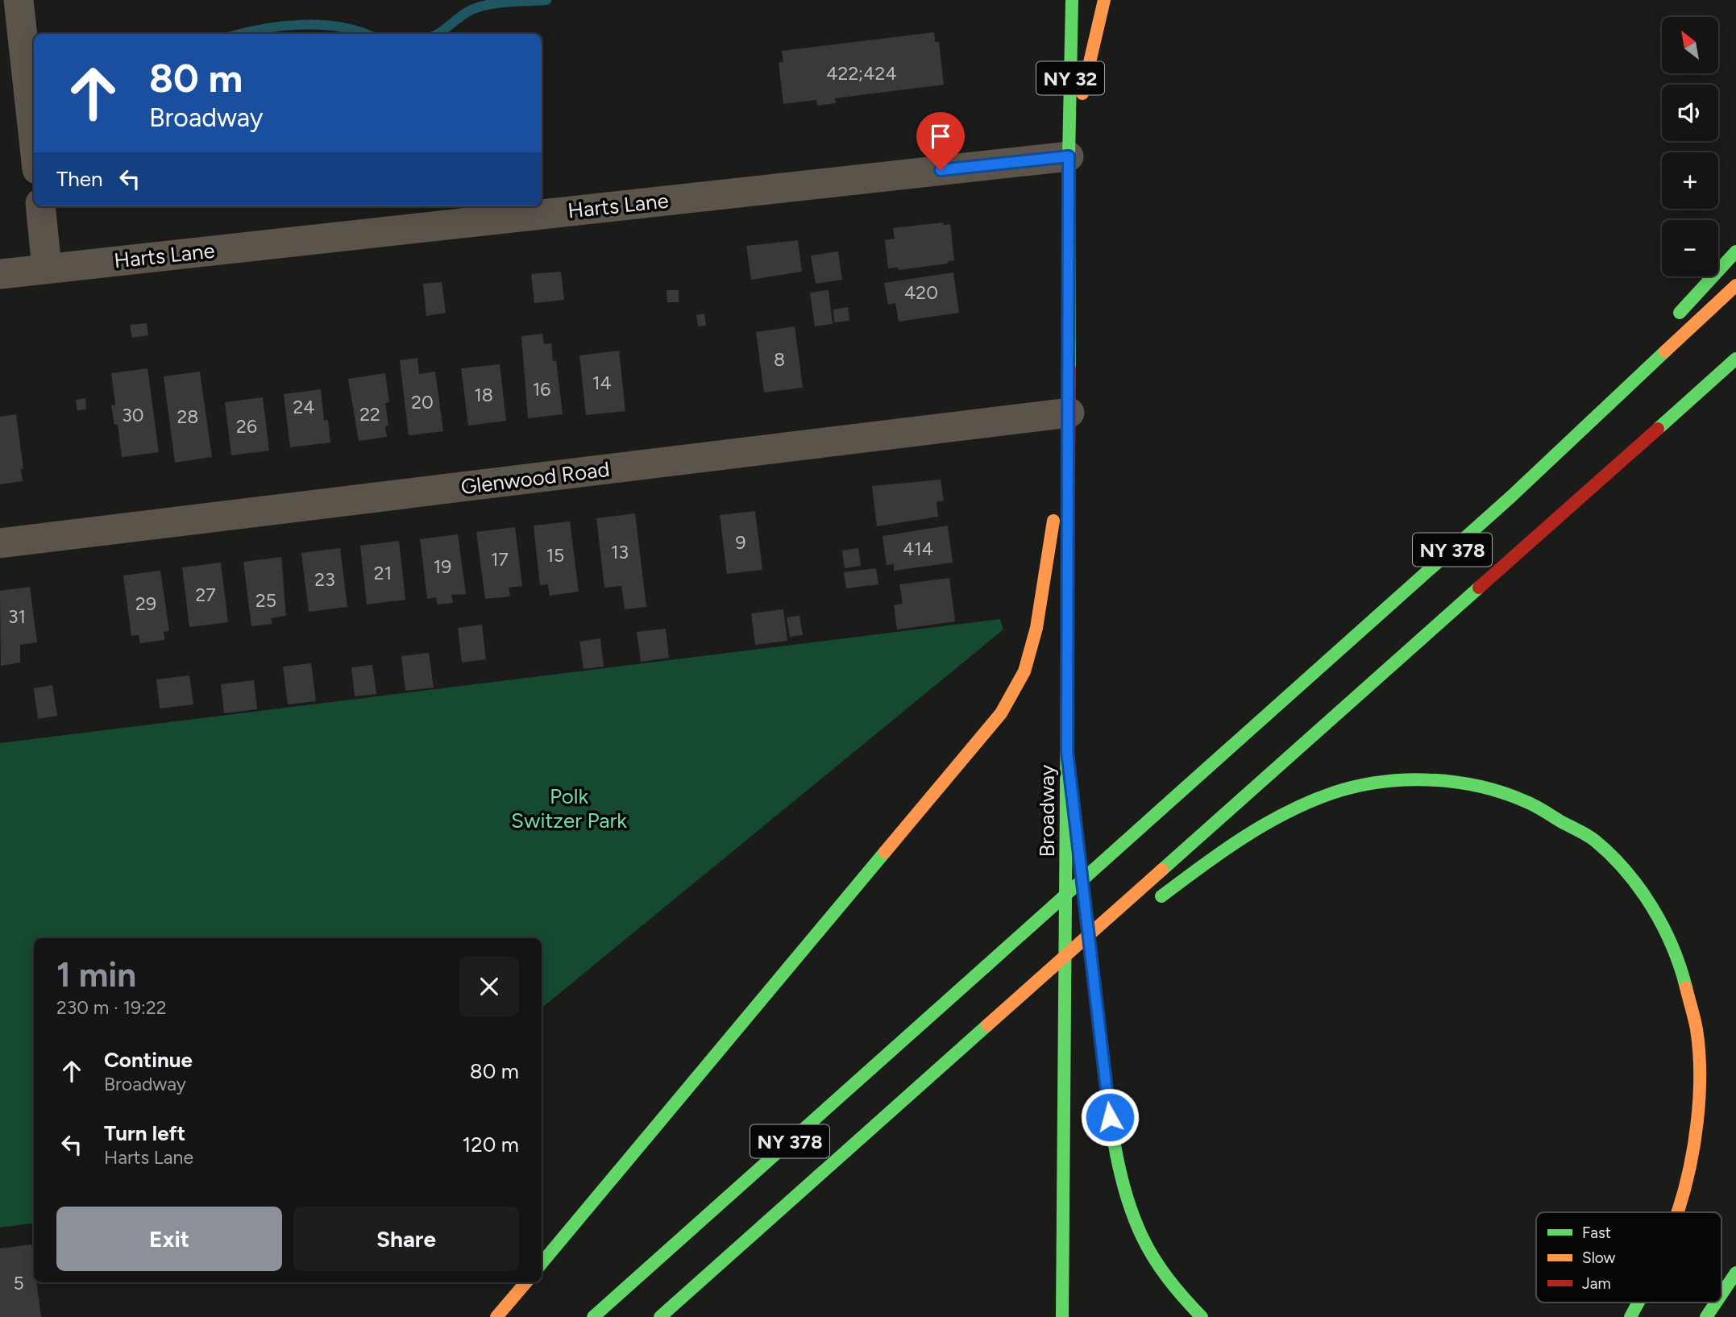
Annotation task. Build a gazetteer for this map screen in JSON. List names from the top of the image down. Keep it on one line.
{"streets":{"main road":["NY 32","NY 378","Broadway"],"street":["Harts Lane","Glenwood Road"]},"crossings":[["Harts Lane","Broadway"],["Glenwood Road","Broadway"]],"parks":["Polk Switzer Park"],"house_numbers":["422;424","420","8","14","16","18","20","24","22","30","28","26","9","414","13","15","17","19","21","23","27","25","29","31","5"],"legend":["Fast","Slow","Jam"],"north":"top left","page":{"map_buttons":["+","−"],"turn":["80 m","Broadway"],"then":"Then","heading":["1 min","230 m · 19:22"],"list":[{"name":"Continue","note":"Broadway","value":"80 m"},{"name":"Turn left","note":"Harts Lane","value":"120 m"}],"buttons":["Exit","Share"]}}
